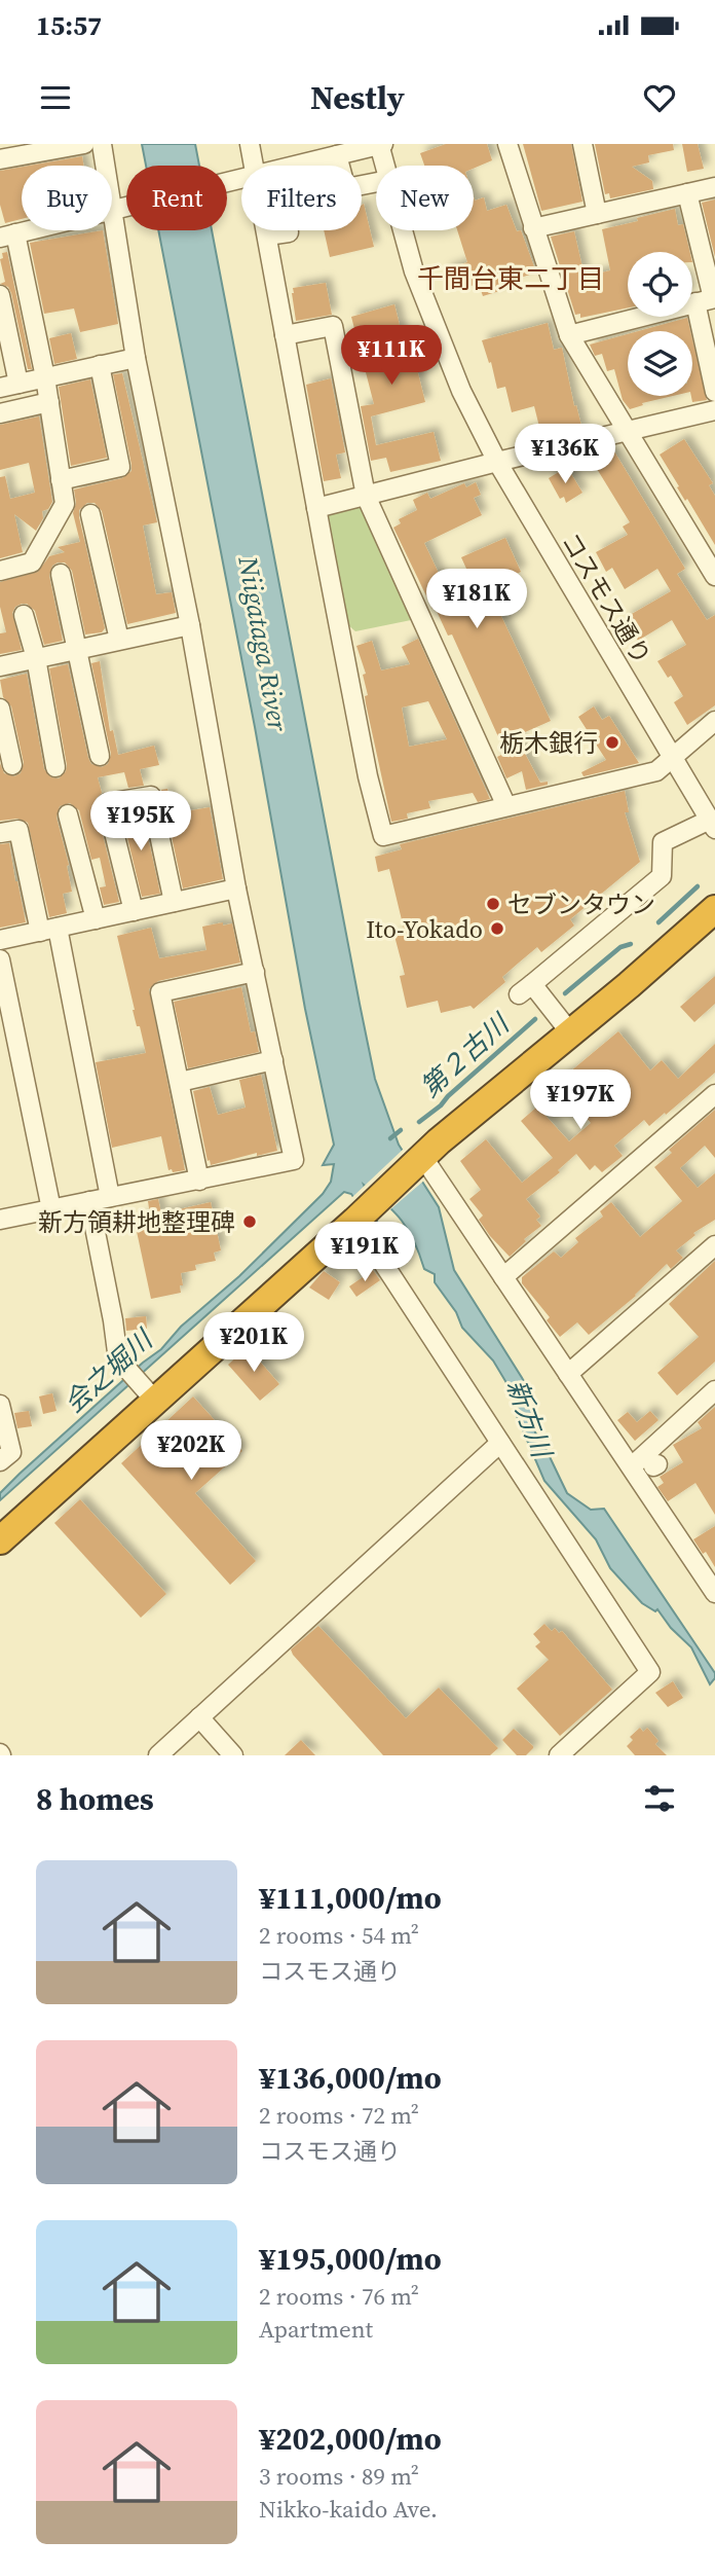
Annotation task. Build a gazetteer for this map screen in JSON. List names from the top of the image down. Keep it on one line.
{"streets":{"street":["コスモス通り"]},"districts":["千間台東二丁目"],"water":["Niigataga River","第２古川","会之堀川","新方川"],"places":["栃木銀行","セブンタウン","Ito-Yokado","新方領耕地整理碑"],"page":{"status":"15:57","header":"Nestly","chip":["Buy","Rent","Filters","New"],"price":["¥111K","¥136K","¥181K","¥195K","¥197K","¥191K","¥201K","¥202K"],"heading":"8 homes","list":[{"name":"¥111,000/mo","note":"2 rooms · 54 m² · コスモス通り"},{"name":"¥136,000/mo","note":"2 rooms · 72 m² · コスモス通り"},{"name":"¥195,000/mo","note":"2 rooms · 76 m² · Apartment"},{"name":"¥202,000/mo","note":"3 rooms · 89 m² · Nikko-kaido Ave."}]}}
